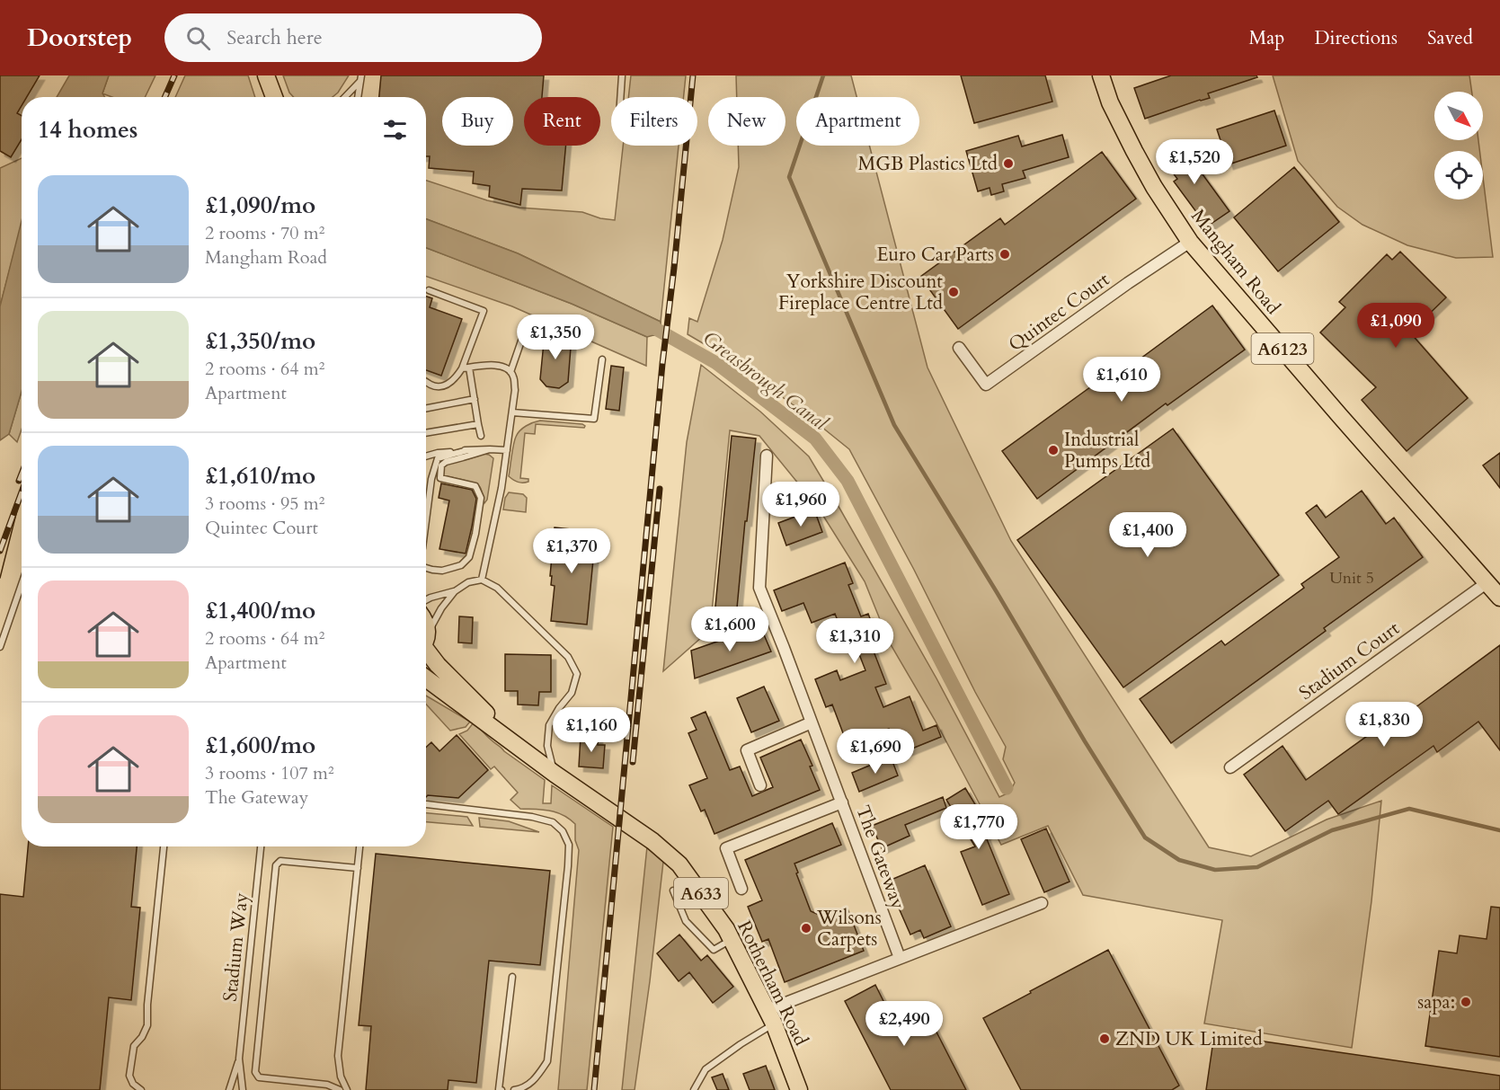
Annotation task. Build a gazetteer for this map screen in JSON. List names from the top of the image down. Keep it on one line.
{"streets":{"main road":["Mangham Road","A6123","A633","Rotherham Road"],"street":["Quintec Court","Stadium Court","The Gateway"],"lane":["Stadium Way"]},"crossings":[["Mangham Road","Quintec Court"],["Mangham Road","Stadium Court"]],"water":["Greasbrough Canal"],"places":["MGB Plastics Ltd","Euro Car Parts","Yorkshire Discount Fireplace Centre Ltd","Industrial Pumps Ltd","Wilsons Carpets","sapa:","ZND UK Limited"],"house_numbers":["Unit 5"],"north":"bottom right","page":{"header":"Doorstep","search":"Search here","nav":["Map","Directions","Saved"],"chip":["Buy","Rent","Filters","New","Apartment"],"heading":"14 homes","price":["£1,520","£1,090","£1,350","£1,610","£1,960","£1,400","£1,370","£1,600","£1,310","£1,830","£1,160","£1,690","£1,770","£2,490"],"list":[{"name":"£1,090/mo","note":"2 rooms · 70 m² · Mangham Road"},{"name":"£1,350/mo","note":"2 rooms · 64 m² · Apartment"},{"name":"£1,610/mo","note":"3 rooms · 95 m² · Quintec Court"},{"name":"£1,400/mo","note":"2 rooms · 64 m² · Apartment"},{"name":"£1,600/mo","note":"3 rooms · 107 m² · The Gateway"}]}}
